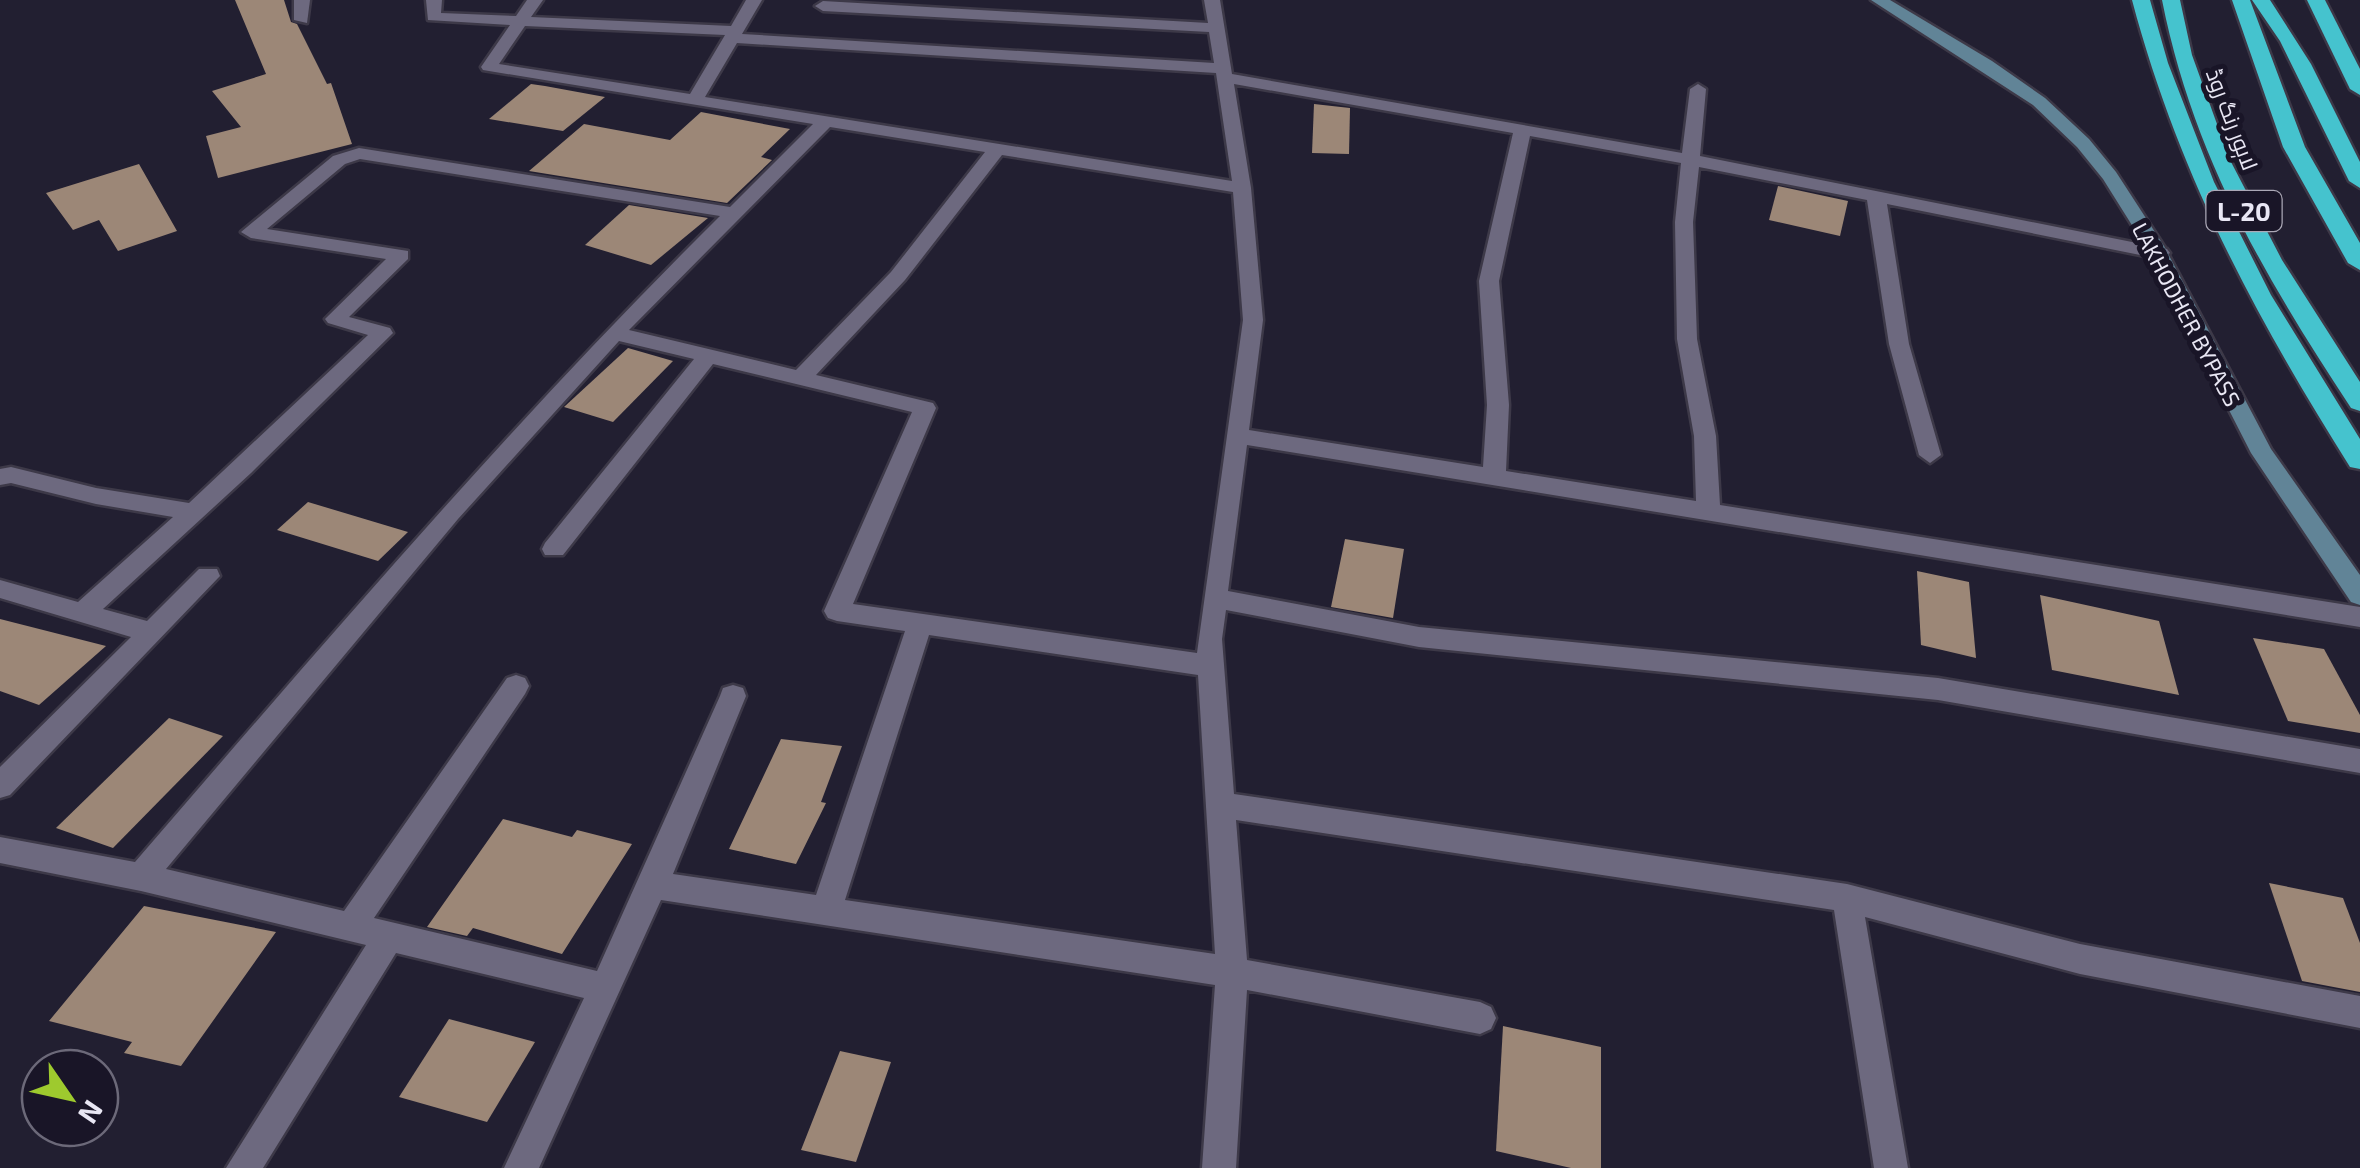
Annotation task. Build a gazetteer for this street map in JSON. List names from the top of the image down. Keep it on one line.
{"streets":{"highway":["لاہور رنگ روڈ","L-20"],"main road":["LAKHODHER BYPASS"]},"north":"bottom right"}
